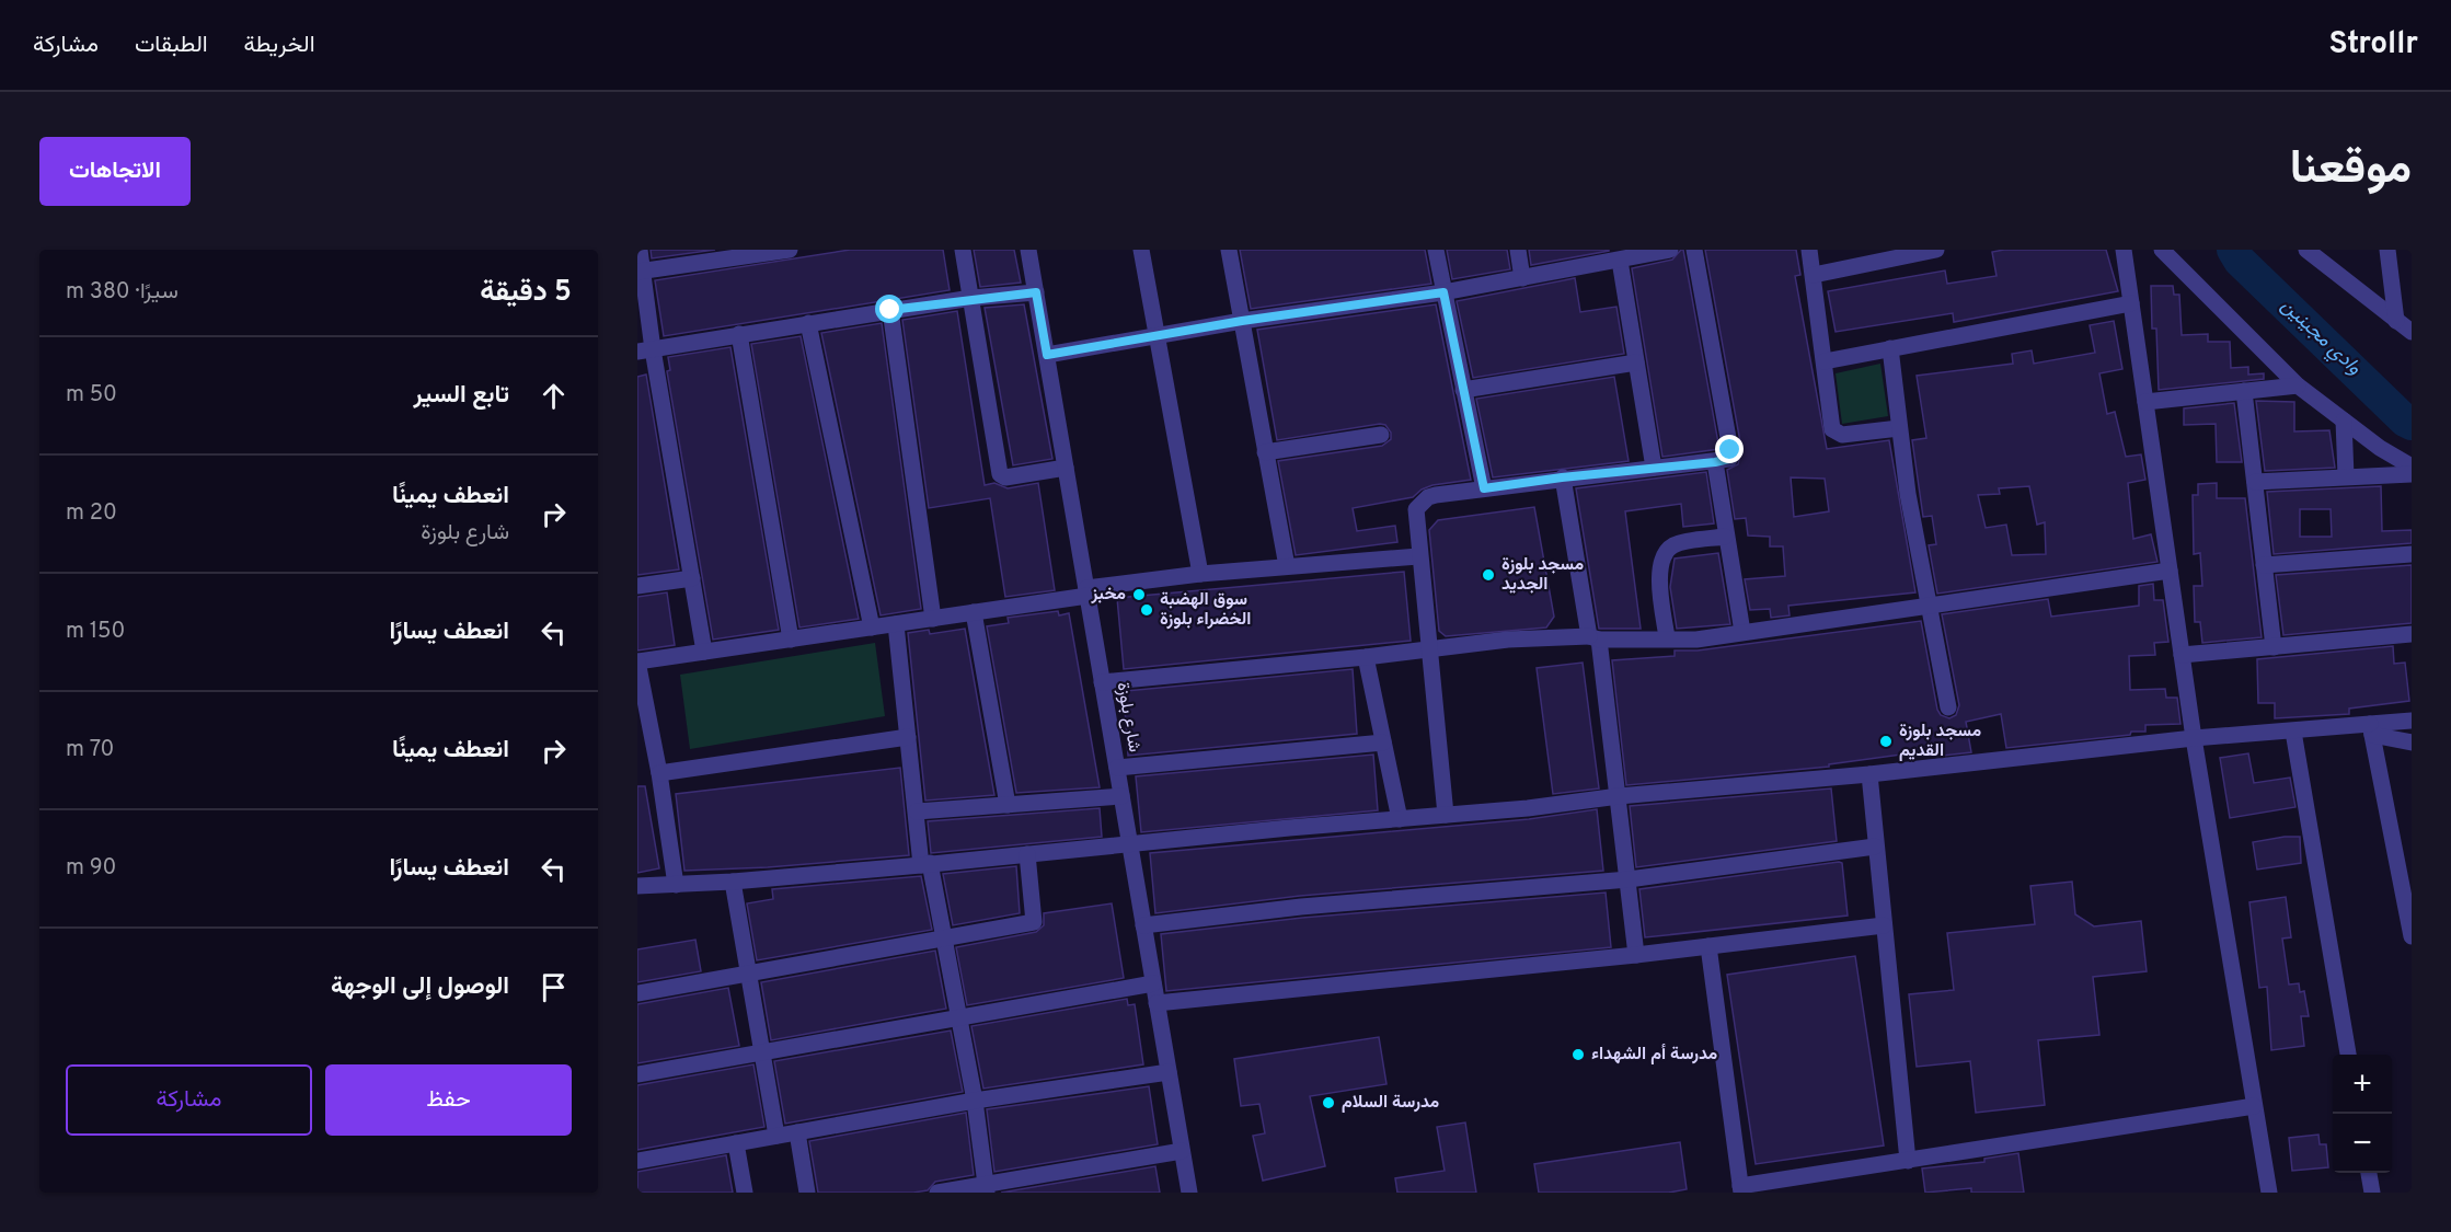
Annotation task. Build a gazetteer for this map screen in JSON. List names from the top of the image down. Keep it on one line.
{"streets":{"street":["شارع بلوزة"]},"water":["وادي مجينين"],"places":["مسجد بلوزة الجديد","مخبز","سوق الهضبة الخضراء بلوزة","مسجد بلوزة القديم","مدرسة أم الشهداء","مدرسة السلام"],"page":{"header":"Strollr","nav":["الخريطة","الطبقات","مشاركة"],"title":"موقعنا","buttons":["الاتجاهات",["حفظ","مشاركة"]],"heading":["5 دقيقة","سيرًا · 380 m"],"list":[["تابع السير","50 m"],["انعطف يمينًا","شارع بلوزة","20 m"],["انعطف يسارًا","150 m"],["انعطف يمينًا","70 m"],["انعطف يسارًا","90 m"],"الوصول إلى الوجهة"],"map_buttons":["+","−"]}}
